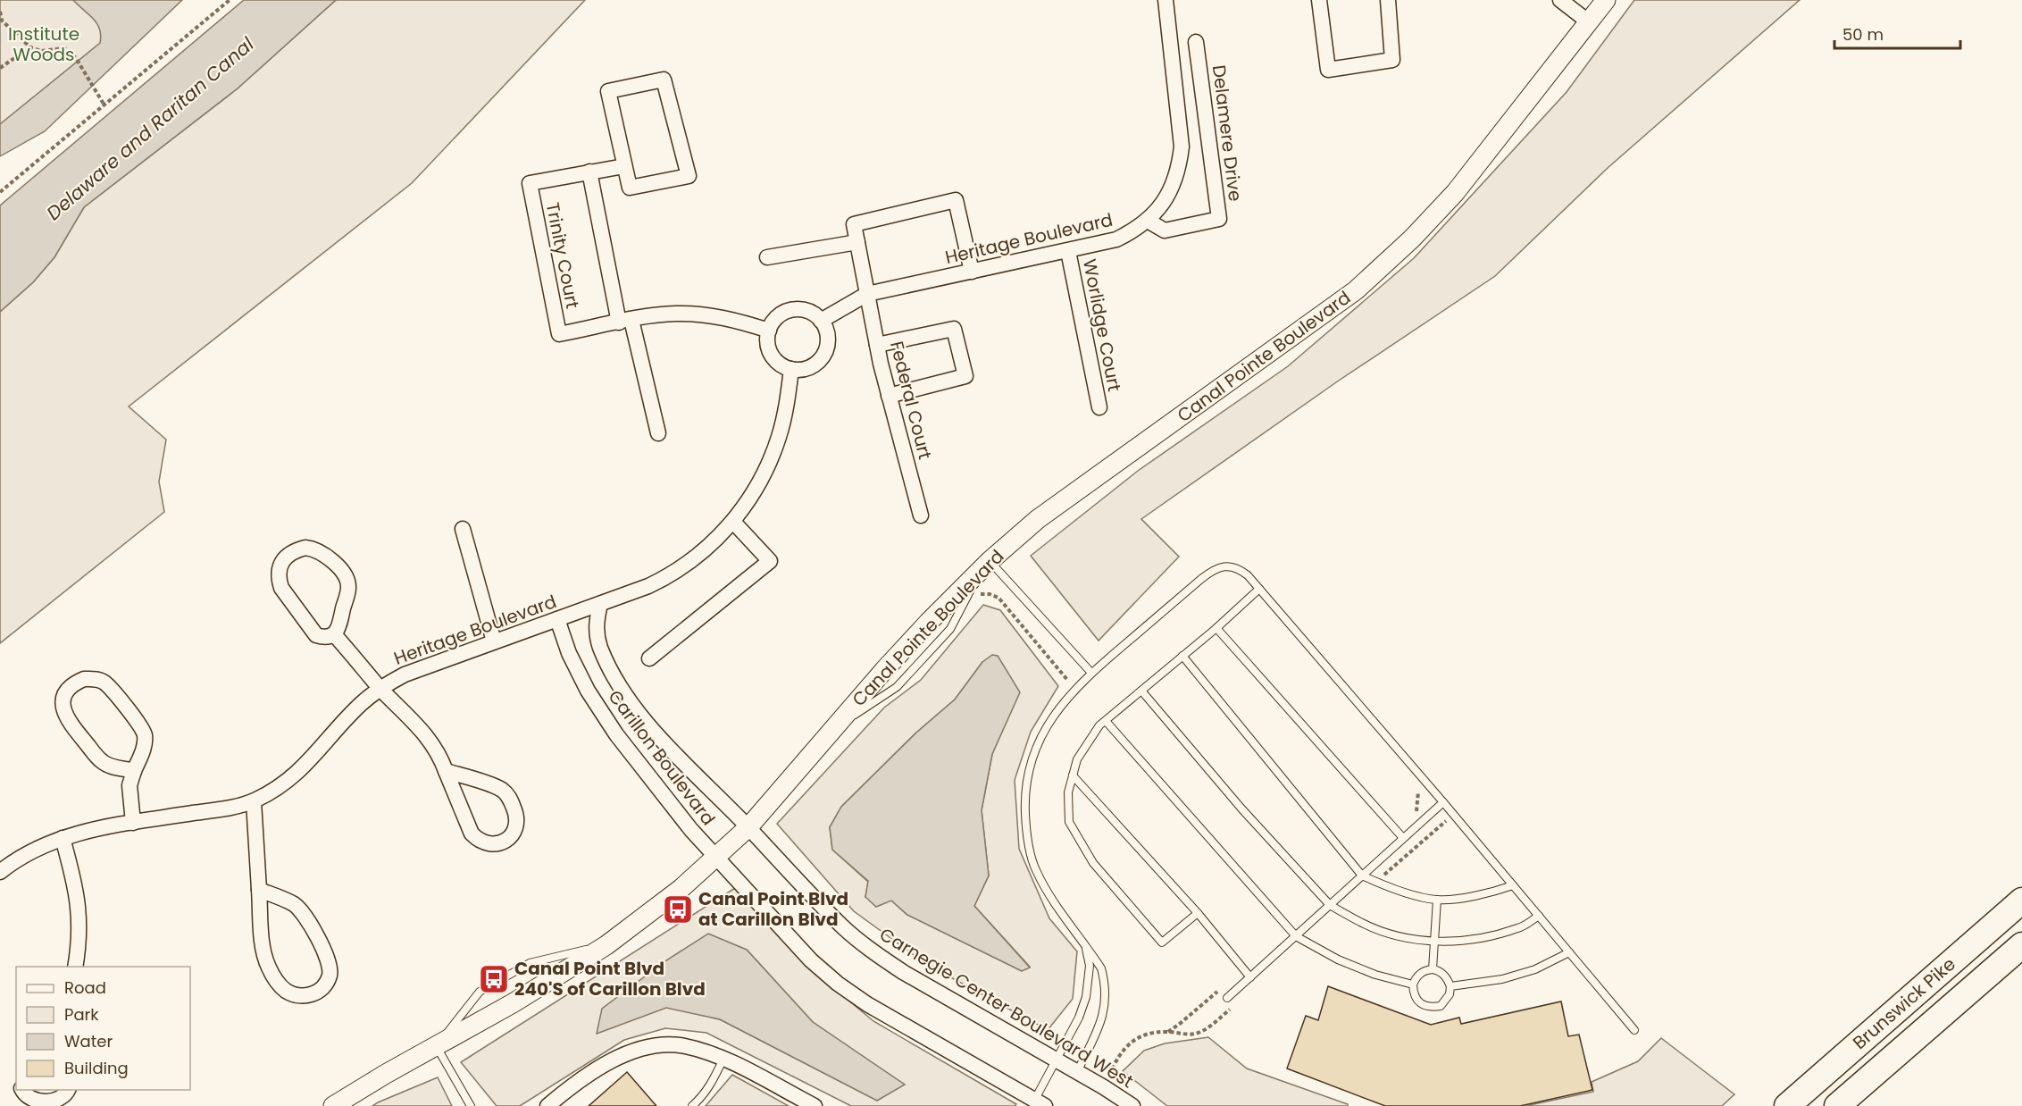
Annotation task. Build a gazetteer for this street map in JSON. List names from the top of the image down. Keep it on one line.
{"streets":{"highway":["Brunswick Pike"],"street":["Delamere Drive","Heritage Boulevard","Trinity Court","Worlidge Court","Canal Pointe Boulevard","Federal Court","Carillon Boulevard","Carnegie Center Boulevard West"]},"crossings":[["Delamere Drive","Heritage Boulevard"],["Heritage Boulevard","Trinity Court"],["Heritage Boulevard","Worlidge Court"],["Heritage Boulevard","Federal Court"],["Heritage Boulevard","Carillon Boulevard"],["Canal Pointe Boulevard","Carillon Boulevard"],["Canal Pointe Boulevard","Carnegie Center Boulevard West"],["Carillon Boulevard","Carnegie Center Boulevard West"]],"water":["Delaware and Raritan Canal"],"parks":["Institute Woods"],"places":{"bus stop":["Canal Point Blvd at Carillon Blvd","Canal Point Blvd 240'S of Carillon Blvd"]},"legend":["Road","Park","Water","Building"],"scale_bar":"50 m"}
